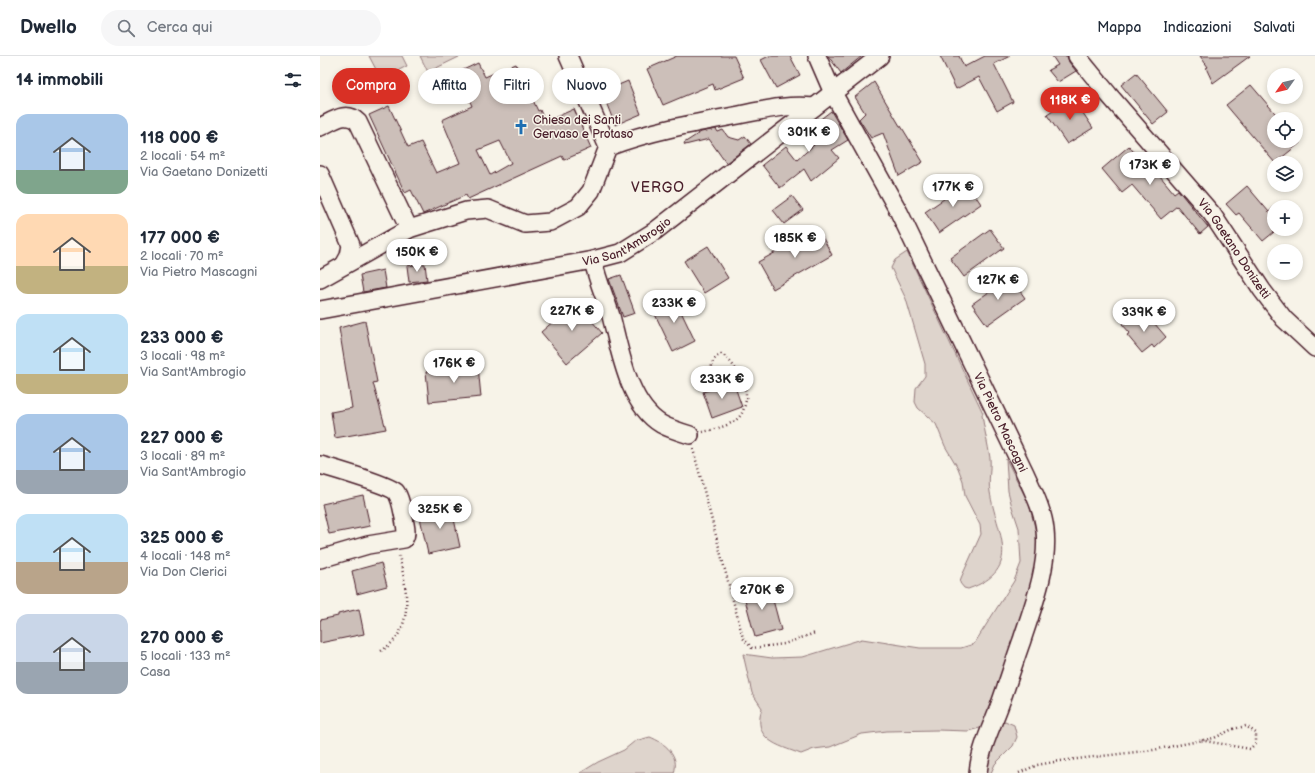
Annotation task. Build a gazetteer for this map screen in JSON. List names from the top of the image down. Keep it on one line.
{"streets":{"street":["Via Sant'Ambrogio","Via Gaetano Donizetti","Via Pietro Mascagni"]},"crossings":[["Via Sant'Ambrogio","Via Pietro Mascagni"]],"districts":["VERGO"],"places":{"church":["Chiesa dei Santi Gervaso e Protaso"]},"north":"bottom left","page":{"header":"Dwello","search":"Cerca qui","nav":["Mappa","Indicazioni","Salvati"],"heading":"14 immobili","map_buttons":["+","−"],"chip":["Compra","Affitta","Filtri","Nuovo"],"price":["118K €","301K €","173K €","177K €","185K €","150K €","127K €","233K €","227K €","339K €","176K €","233K €","325K €","270K €"],"list":[{"name":"118 000 €","note":"2 locali · 54 m² · Via Gaetano Donizetti"},{"name":"177 000 €","note":"2 locali · 70 m² · Via Pietro Mascagni"},{"name":"233 000 €","note":"3 locali · 98 m² · Via Sant'Ambrogio"},{"name":"227 000 €","note":"3 locali · 89 m² · Via Sant'Ambrogio"},{"name":"325 000 €","note":"4 locali · 148 m² · Via Don Clerici"},{"name":"270 000 €","note":"5 locali · 133 m² · Casa"}]}}
